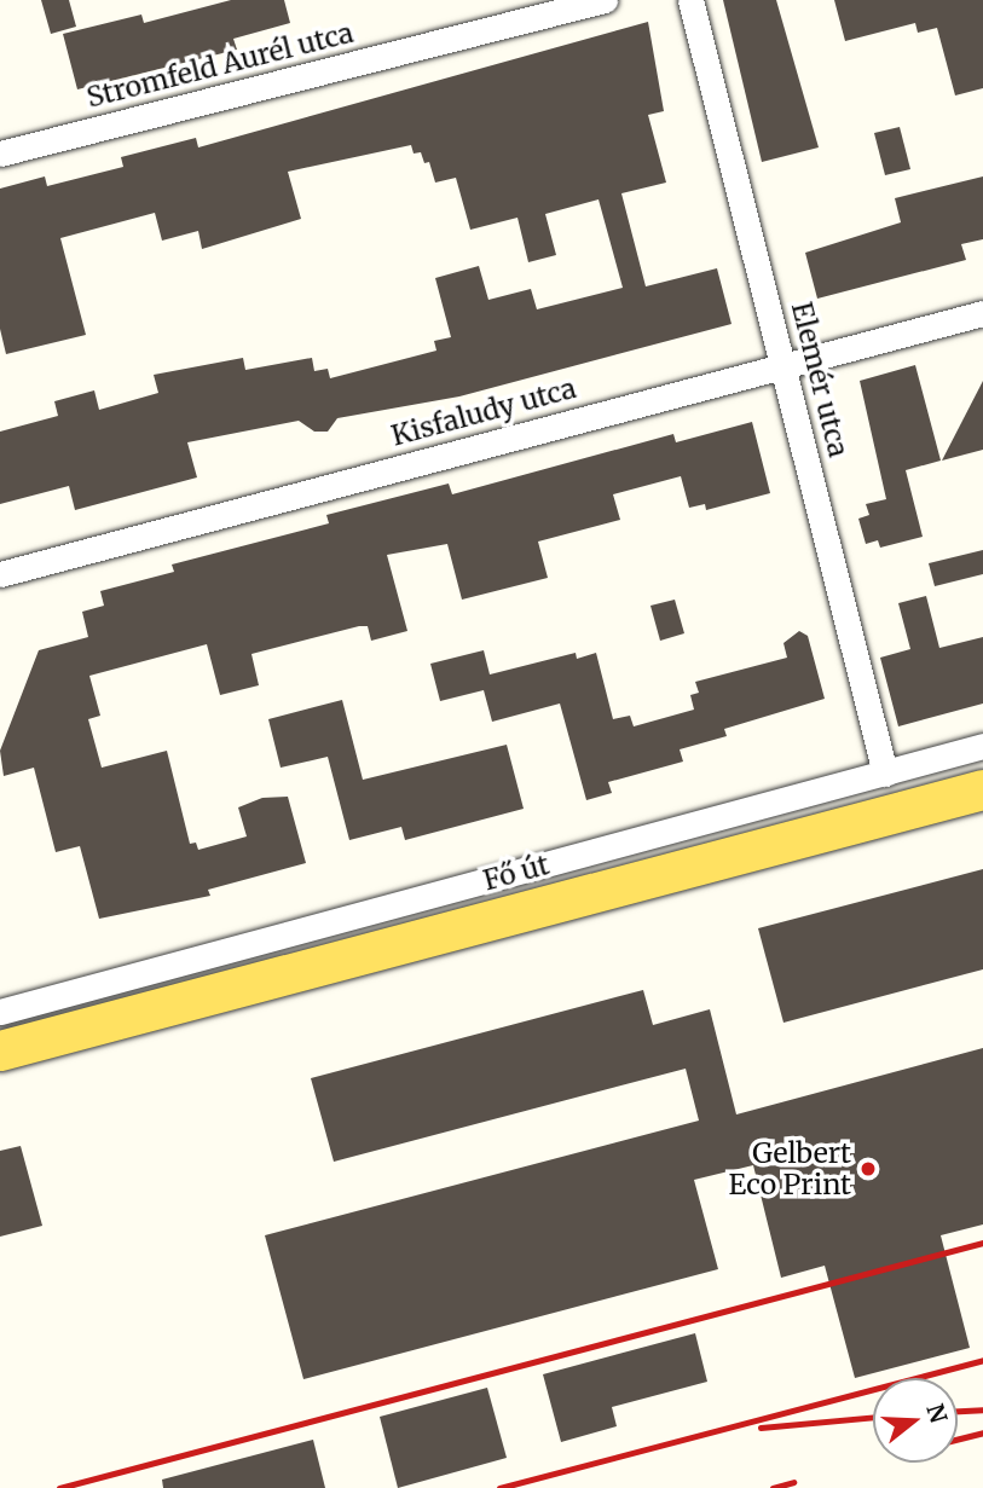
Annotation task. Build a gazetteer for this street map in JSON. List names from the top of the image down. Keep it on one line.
{"streets":{"main road":["Fő út"],"street":["Stromfeld Aurél utca","Elemér utca","Kisfaludy utca"]},"crossings":[["Elemér utca","Kisfaludy utca"],["Elemér utca","Fő út"]],"places":["Gelbert Eco Print"],"north":"right"}
